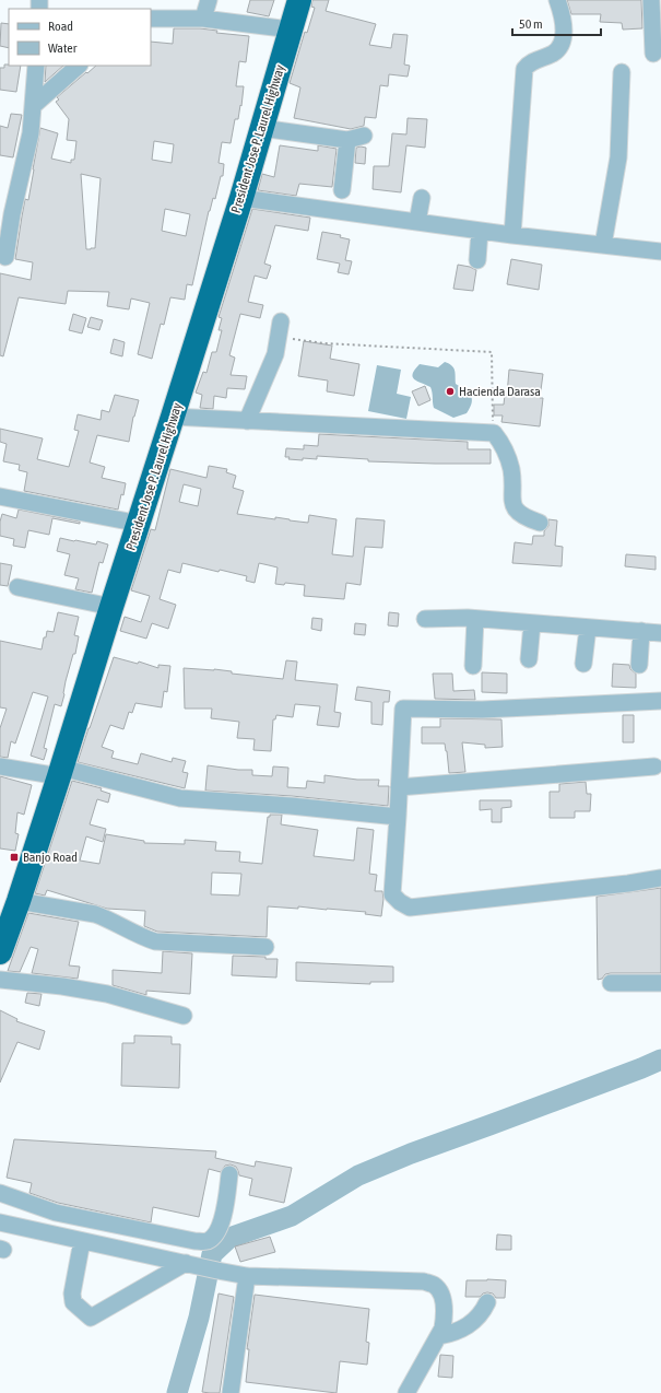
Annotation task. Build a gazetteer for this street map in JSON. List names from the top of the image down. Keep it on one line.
{"streets":{"highway":["President Jose P. Laurel Highway"]},"places":{"other":["Hacienda Darasa"],"transit":["Banjo Road"]},"legend":["Road","Water"],"scale_bar":"50 m"}
